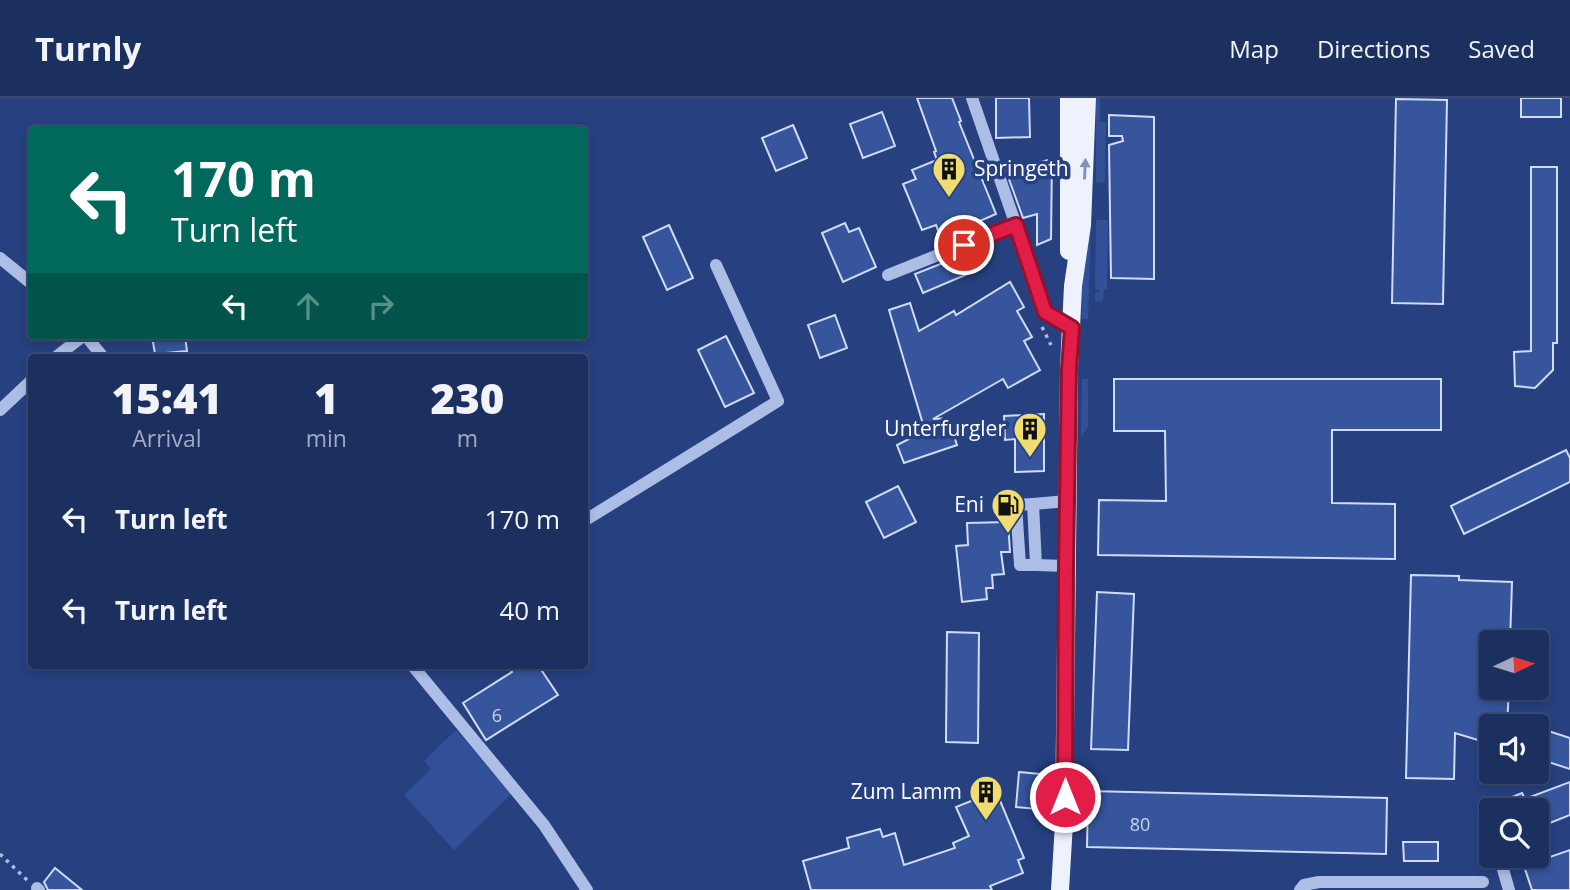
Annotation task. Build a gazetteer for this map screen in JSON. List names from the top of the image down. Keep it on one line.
{"places":{"building":["Springeth","Unterfurgler","Zum Lamm"],"fuel station":["Eni"]},"house_numbers":["6","80"],"north":"right","page":{"header":"Turnly","nav":["Map","Directions","Saved"],"turn":["170 m","Turn left"],"eta":["15:41","Arrival","1","min","230","m"],"list":[{"name":"Turn left","value":"170 m"},{"name":"Turn left","value":"40 m"}]}}
